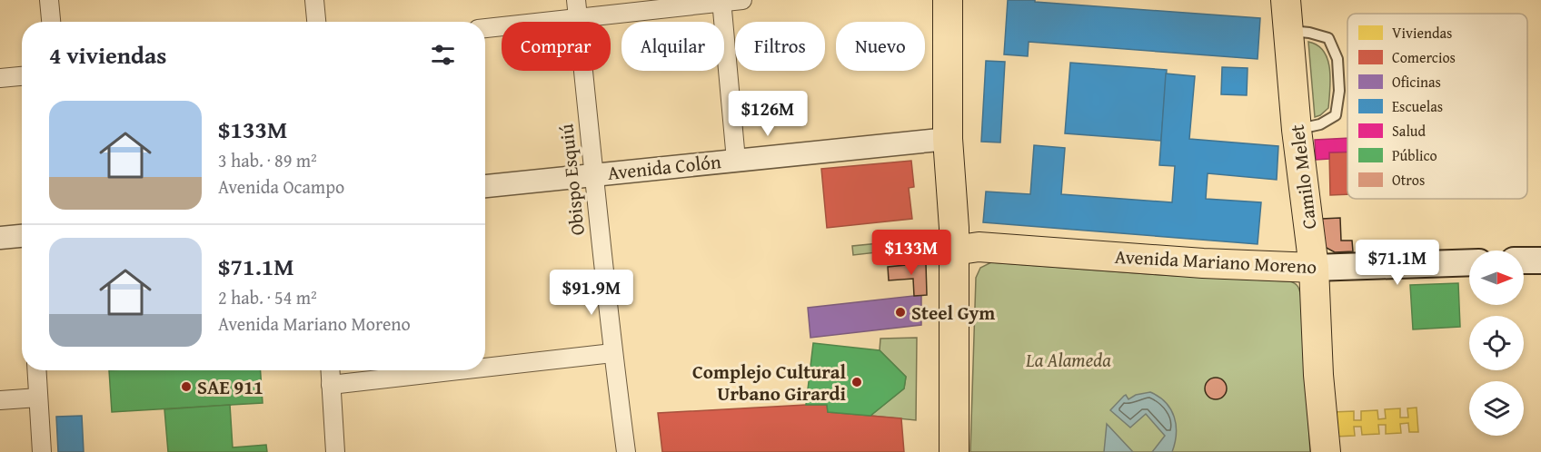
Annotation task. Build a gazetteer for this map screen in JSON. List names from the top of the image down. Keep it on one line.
{"streets":{"main road":["Camilo Melet","Avenida Mariano Moreno"],"street":["Avenida Colón","Obispo Esquiú"]},"crossings":[["Avenida Colón","Obispo Esquiú"],["Camilo Melet","Avenida Mariano Moreno"]],"parks":["La Alameda"],"places":["Steel Gym","Complejo Cultural Urbano Girardi","SAE 911"],"legend":["Viviendas","Comercios","Oficinas","Escuelas","Salud","Público","Otros"],"north":"right","page":{"chip":["Comprar","Alquilar","Filtros","Nuevo"],"heading":"4 viviendas","list":[{"name":"$133M","note":"3 hab. · 89 m² · Avenida Ocampo"},{"name":"$71.1M","note":"2 hab. · 54 m² · Avenida Mariano Moreno"}],"price":["$126M","$133M","$71.1M","$91.9M"]}}
